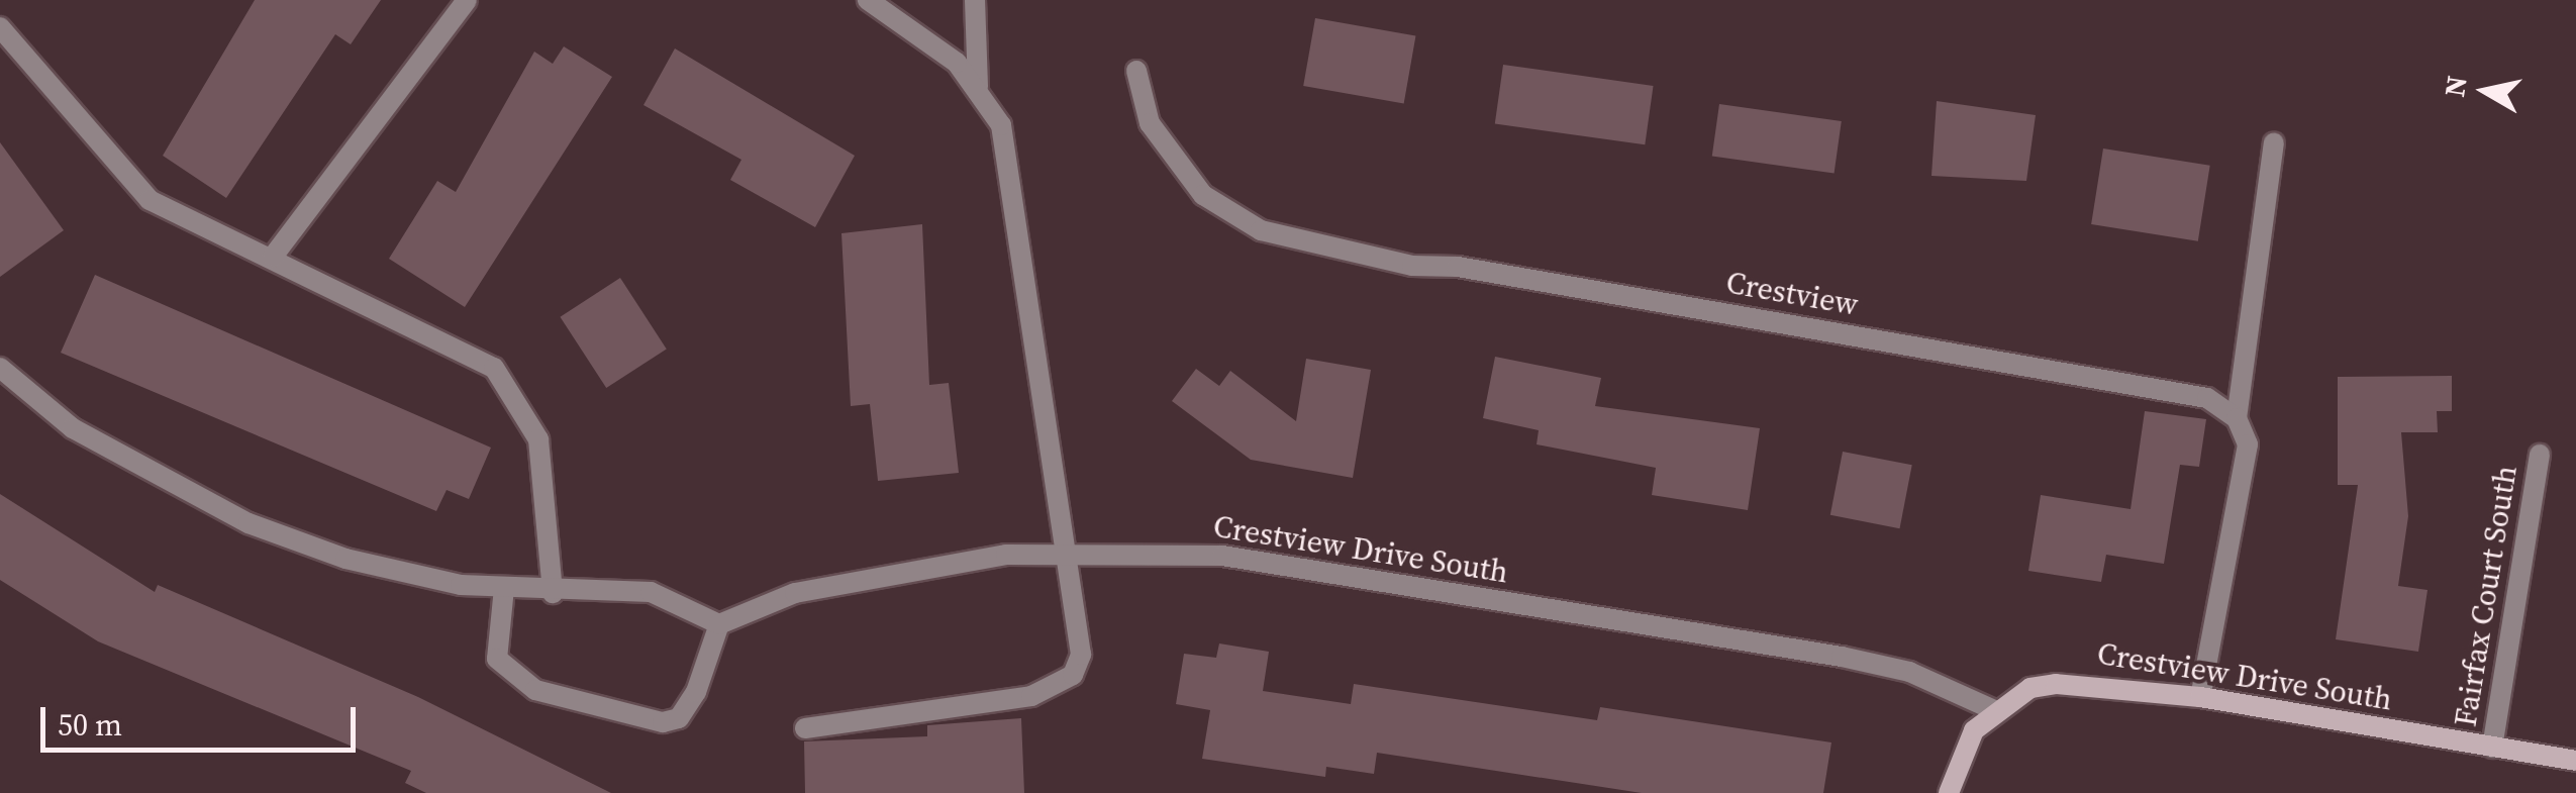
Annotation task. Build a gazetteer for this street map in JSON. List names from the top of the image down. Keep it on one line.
{"streets":{"street":["Crestview","Crestview Drive South","Fairfax Court South"]},"crossings":[["Crestview Drive South","Fairfax Court South"]],"scale_bar":"50 m","north":"left"}
